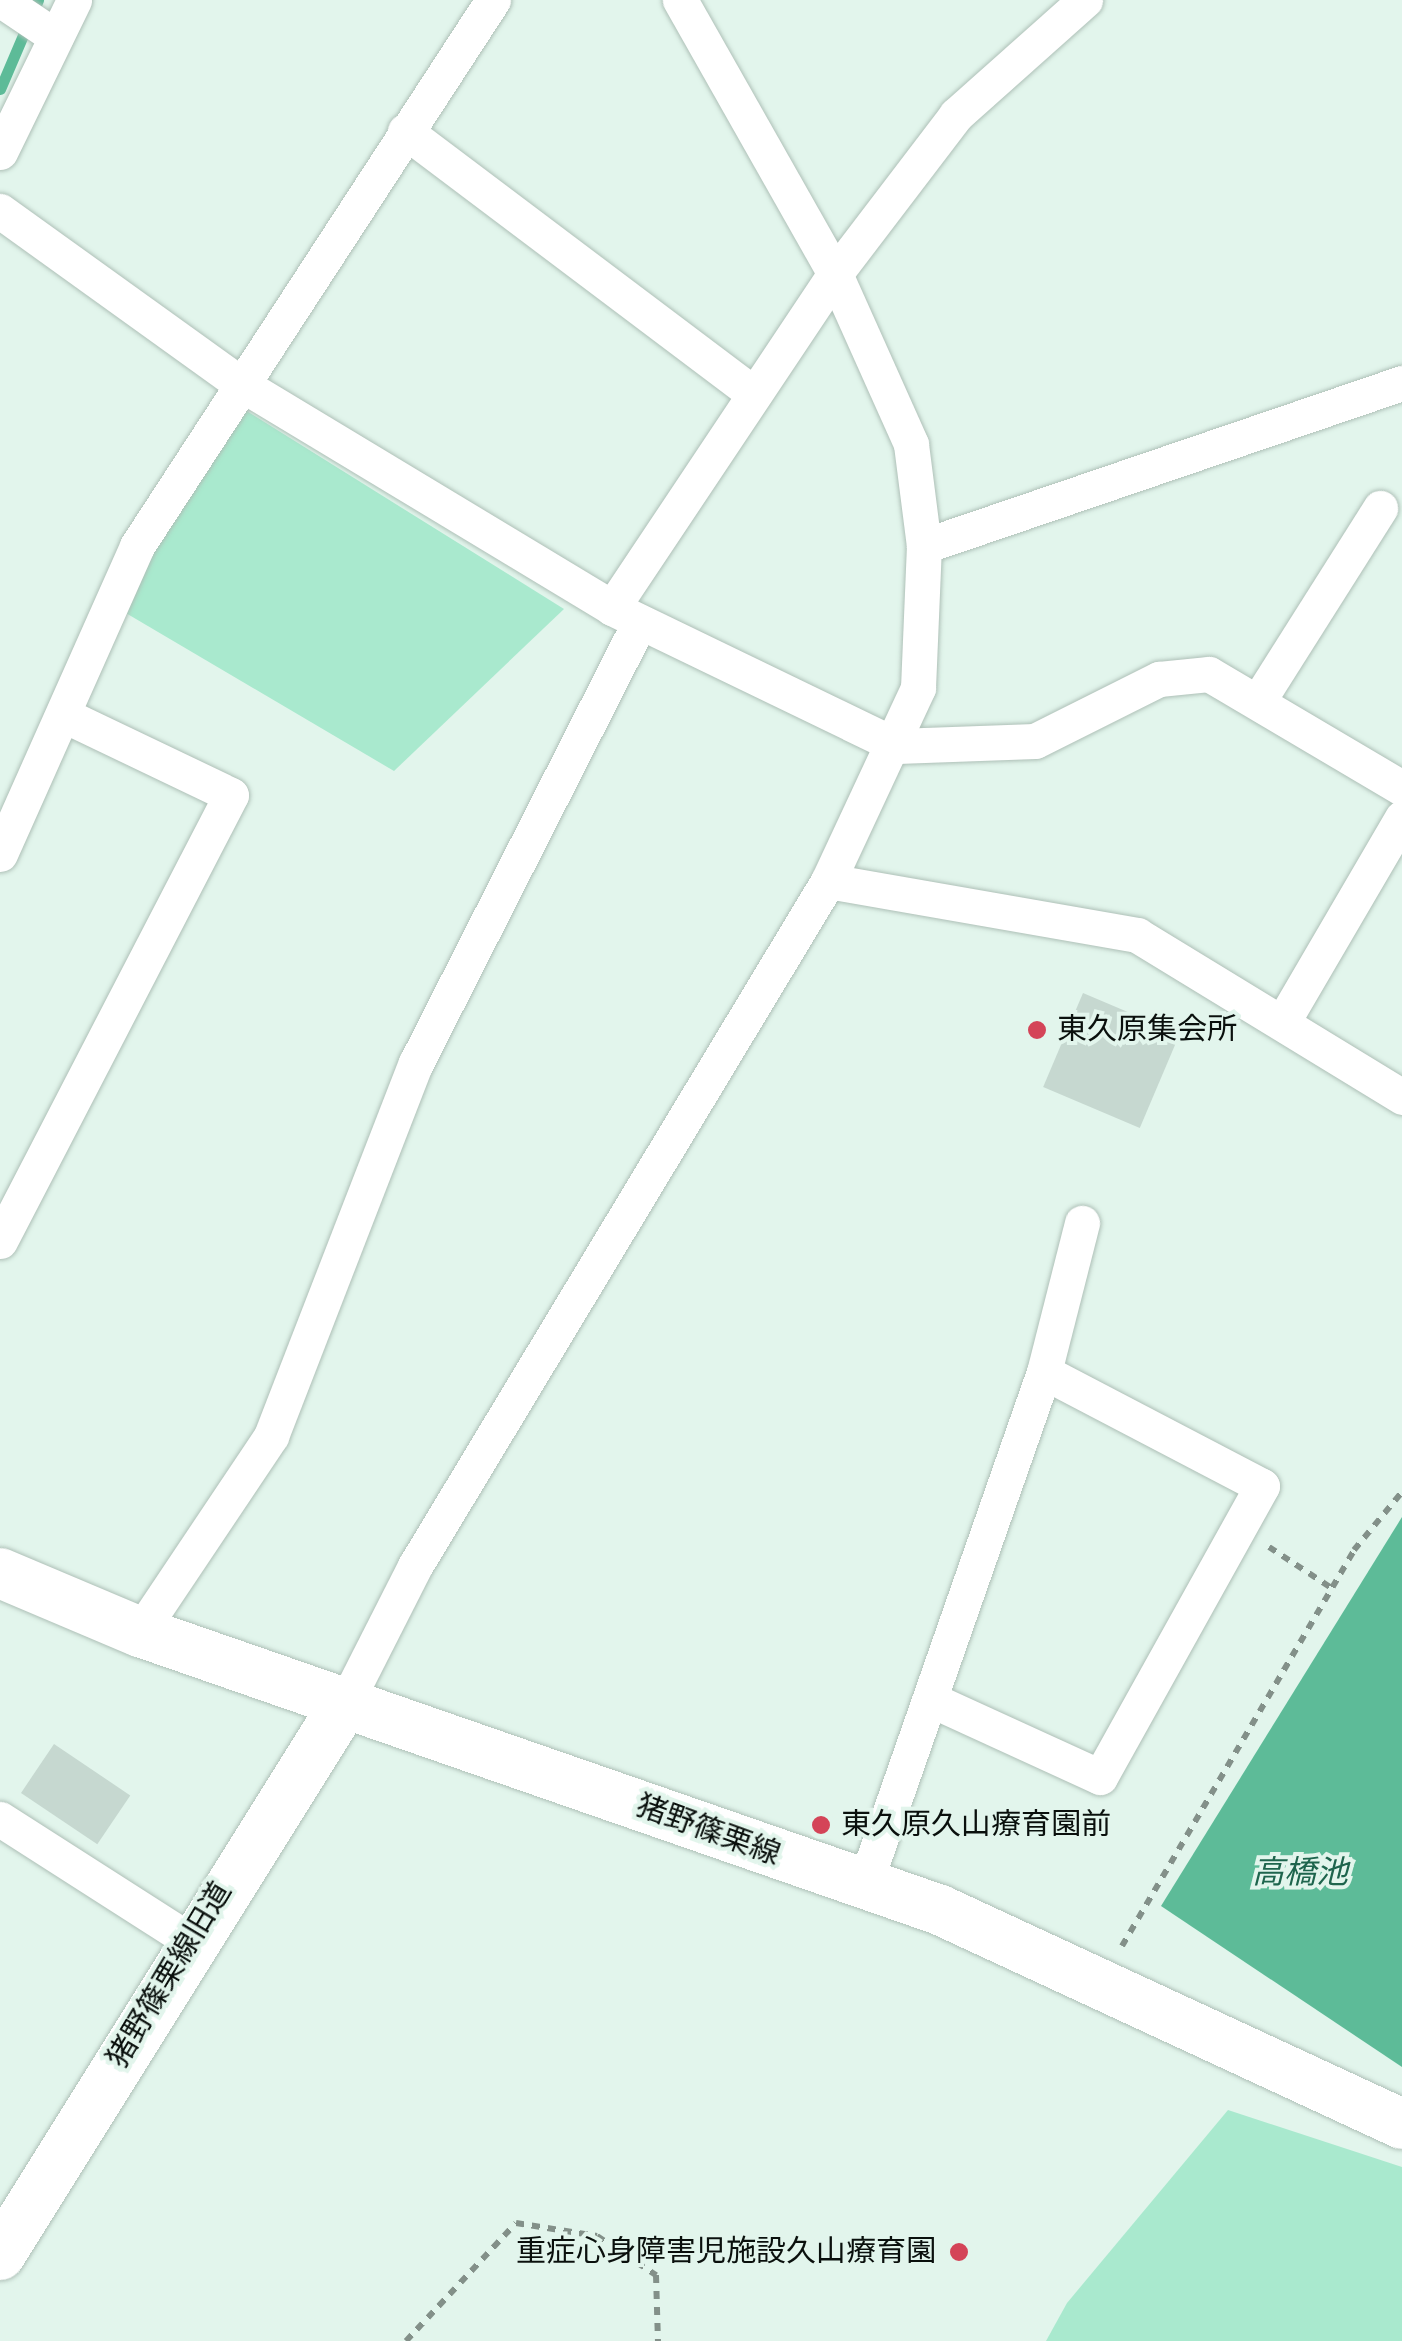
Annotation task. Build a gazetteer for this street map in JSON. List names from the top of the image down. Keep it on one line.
{"streets":{"main road":["猪野篠栗線","猪野篠栗線旧道"]},"crossings":[["猪野篠栗線","猪野篠栗線旧道"]],"water":["高橋池"],"places":["東久原集会所","東久原久山療育園前","重症心身障害児施設久山療育園"]}
